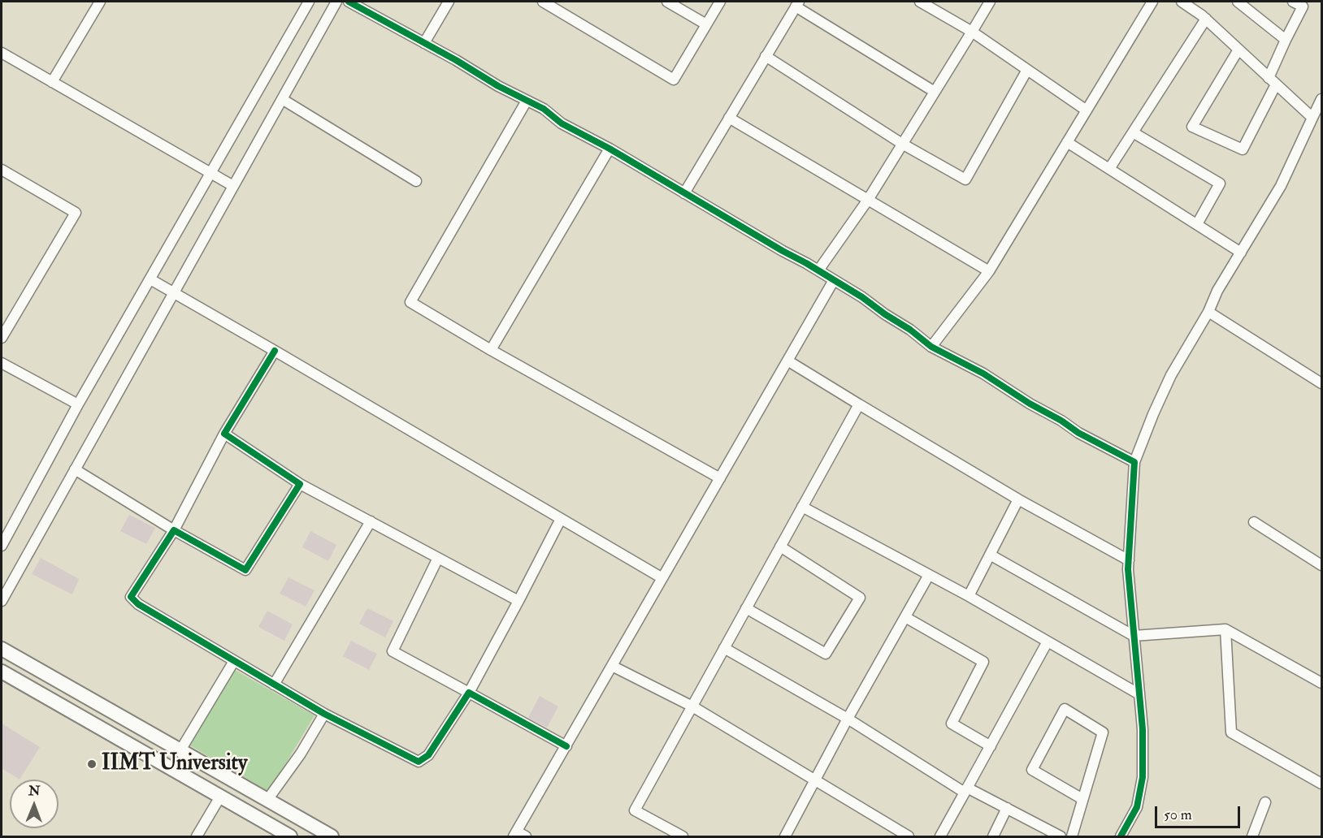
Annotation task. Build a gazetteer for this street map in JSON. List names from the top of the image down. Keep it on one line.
{"places":["IIMT University"],"scale_bar":"50 m","north":"top"}
